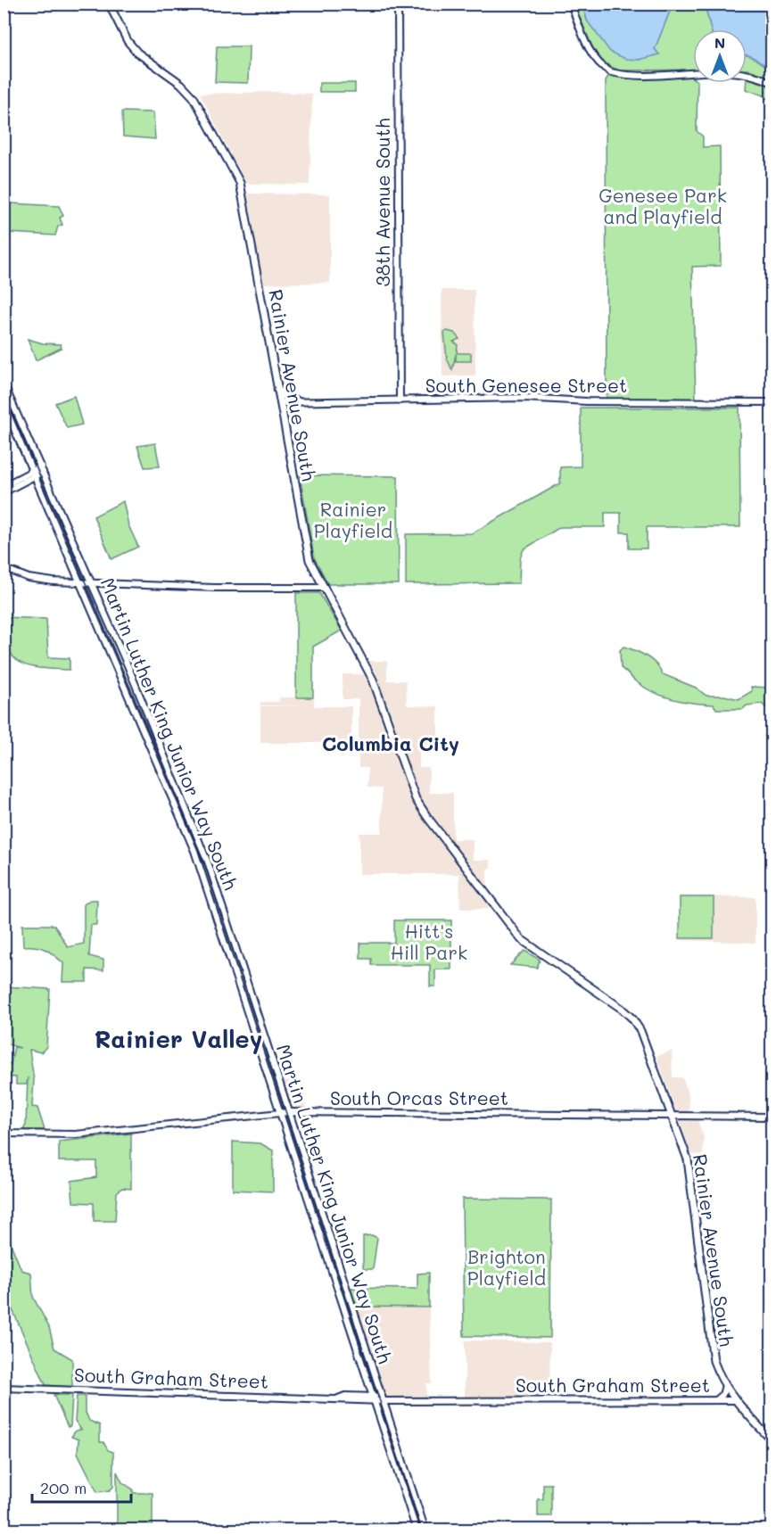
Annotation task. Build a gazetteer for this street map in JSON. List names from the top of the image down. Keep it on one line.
{"streets":{"main road":["38th Avenue South","Rainier Avenue South","South Genesee Street","Martin Luther King Junior Way South","South Orcas Street","South Graham Street"]},"crossings":[["38th Avenue South","South Genesee Street"],["Rainier Avenue South","South Genesee Street"],["Rainier Avenue South","South Orcas Street"],["Rainier Avenue South","South Graham Street"],["Martin Luther King Junior Way South","South Orcas Street"],["Martin Luther King Junior Way South","South Graham Street"]],"districts":["Columbia City","Rainier Valley"],"parks":["Genesee Park and Playfield","Rainier Playfield","Hitt's Hill Park","Brighton Playfield"],"scale_bar":"200 m","north":"top"}
